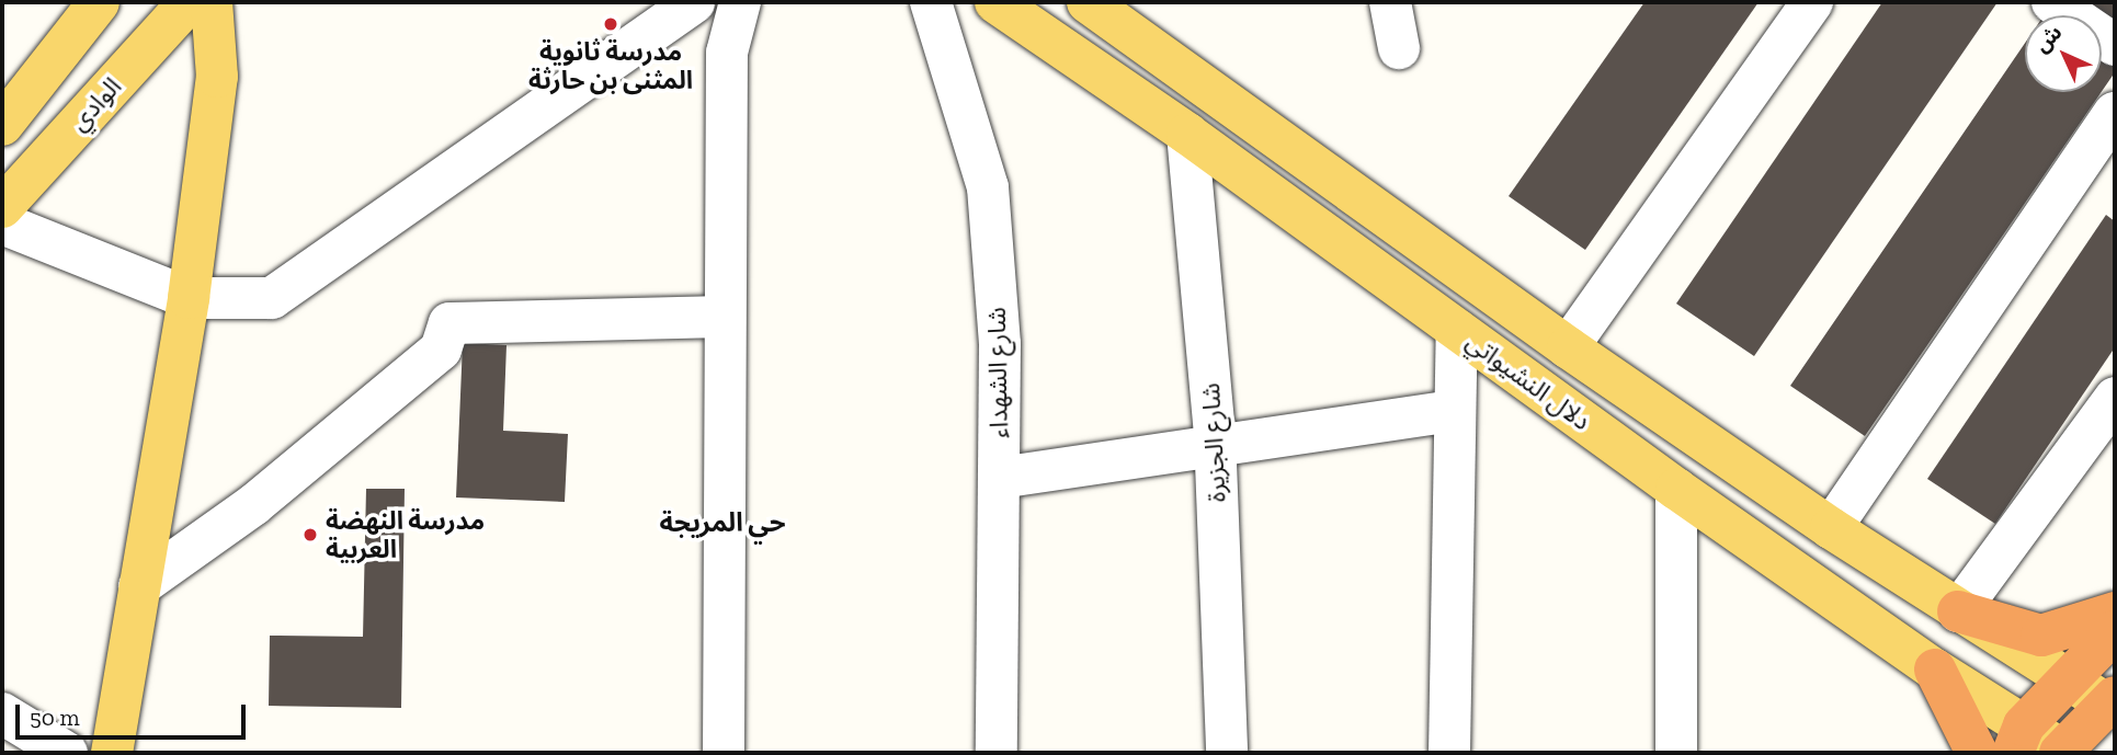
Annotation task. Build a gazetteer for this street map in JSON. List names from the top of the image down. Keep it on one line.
{"streets":{"main road":["الوادي","دلال النشيواتي"],"street":["شارع الشهداء","شارع الجزيرة"]},"crossings":[["دلال النشيواتي","شارع الجزيرة"]],"districts":["حي المريجة"],"places":["مدرسة ثانوية المثنى بن حارثة","مدرسة النهضة العربية"],"scale_bar":"50 m","north":"top left"}
